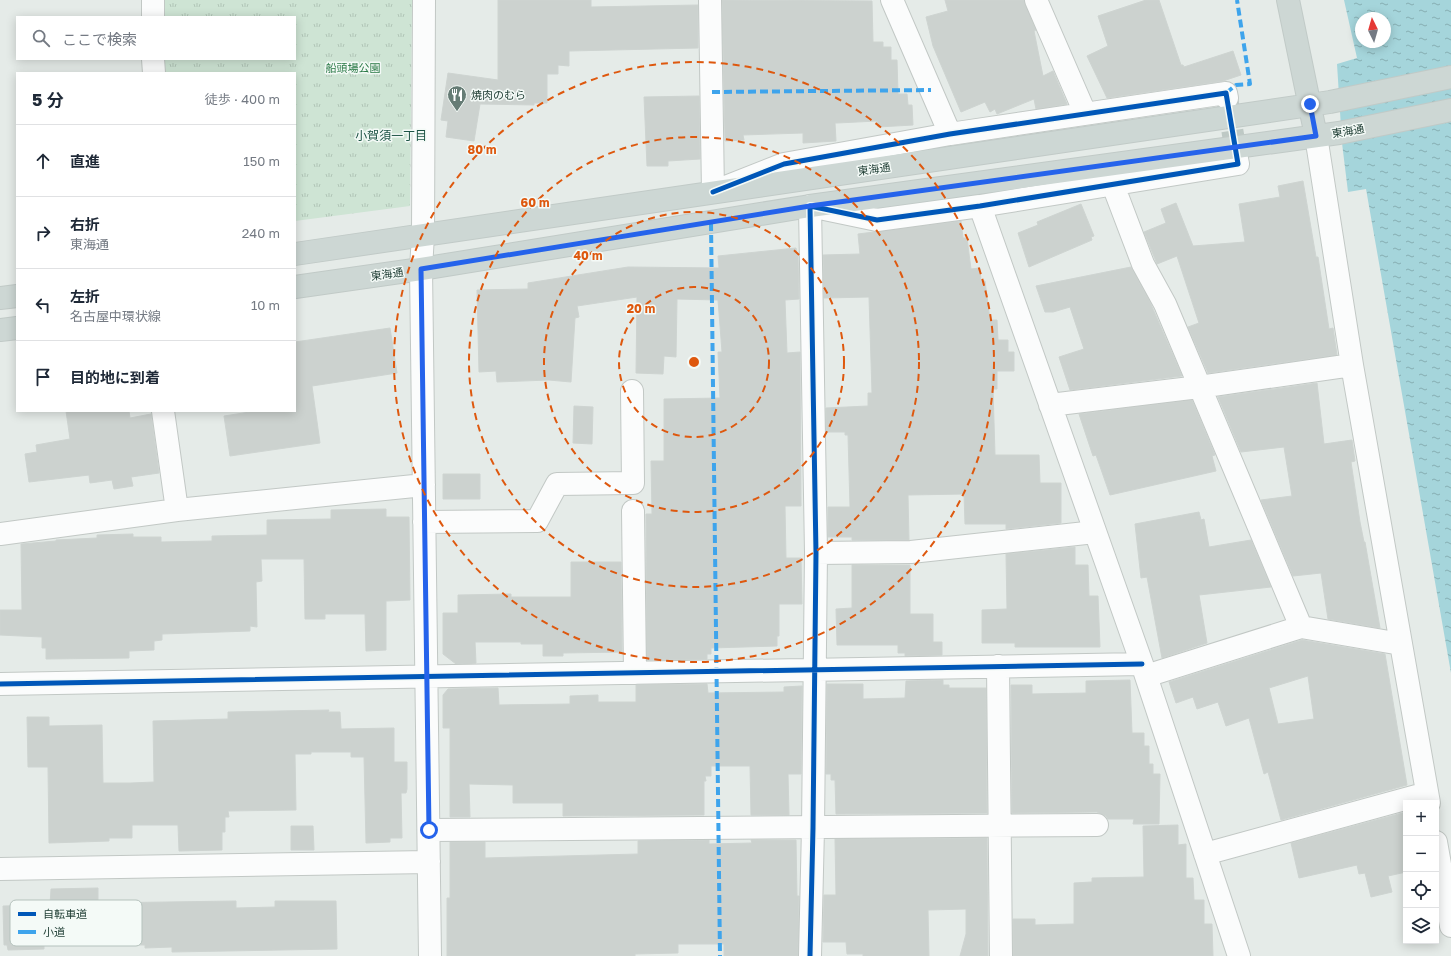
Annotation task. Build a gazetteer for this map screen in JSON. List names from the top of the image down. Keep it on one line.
{"streets":{"main road":["東海通"]},"districts":["小賀須一丁目"],"parks":["船頭場公園"],"places":{"restaurant":["焼肉のむら"]},"legend":["自転車道","小道"],"north":"top","page":{"search":"ここで検索","heading":["5 分","徒歩 · 400 m"],"list":[["直進","150 m"],["右折","東海通","240 m"],["左折","名古屋中環状線","10 m"],"目的地に到着"],"map_buttons":["+","−"]},"rings":["80 m","60 m","40 m","20 m"]}
